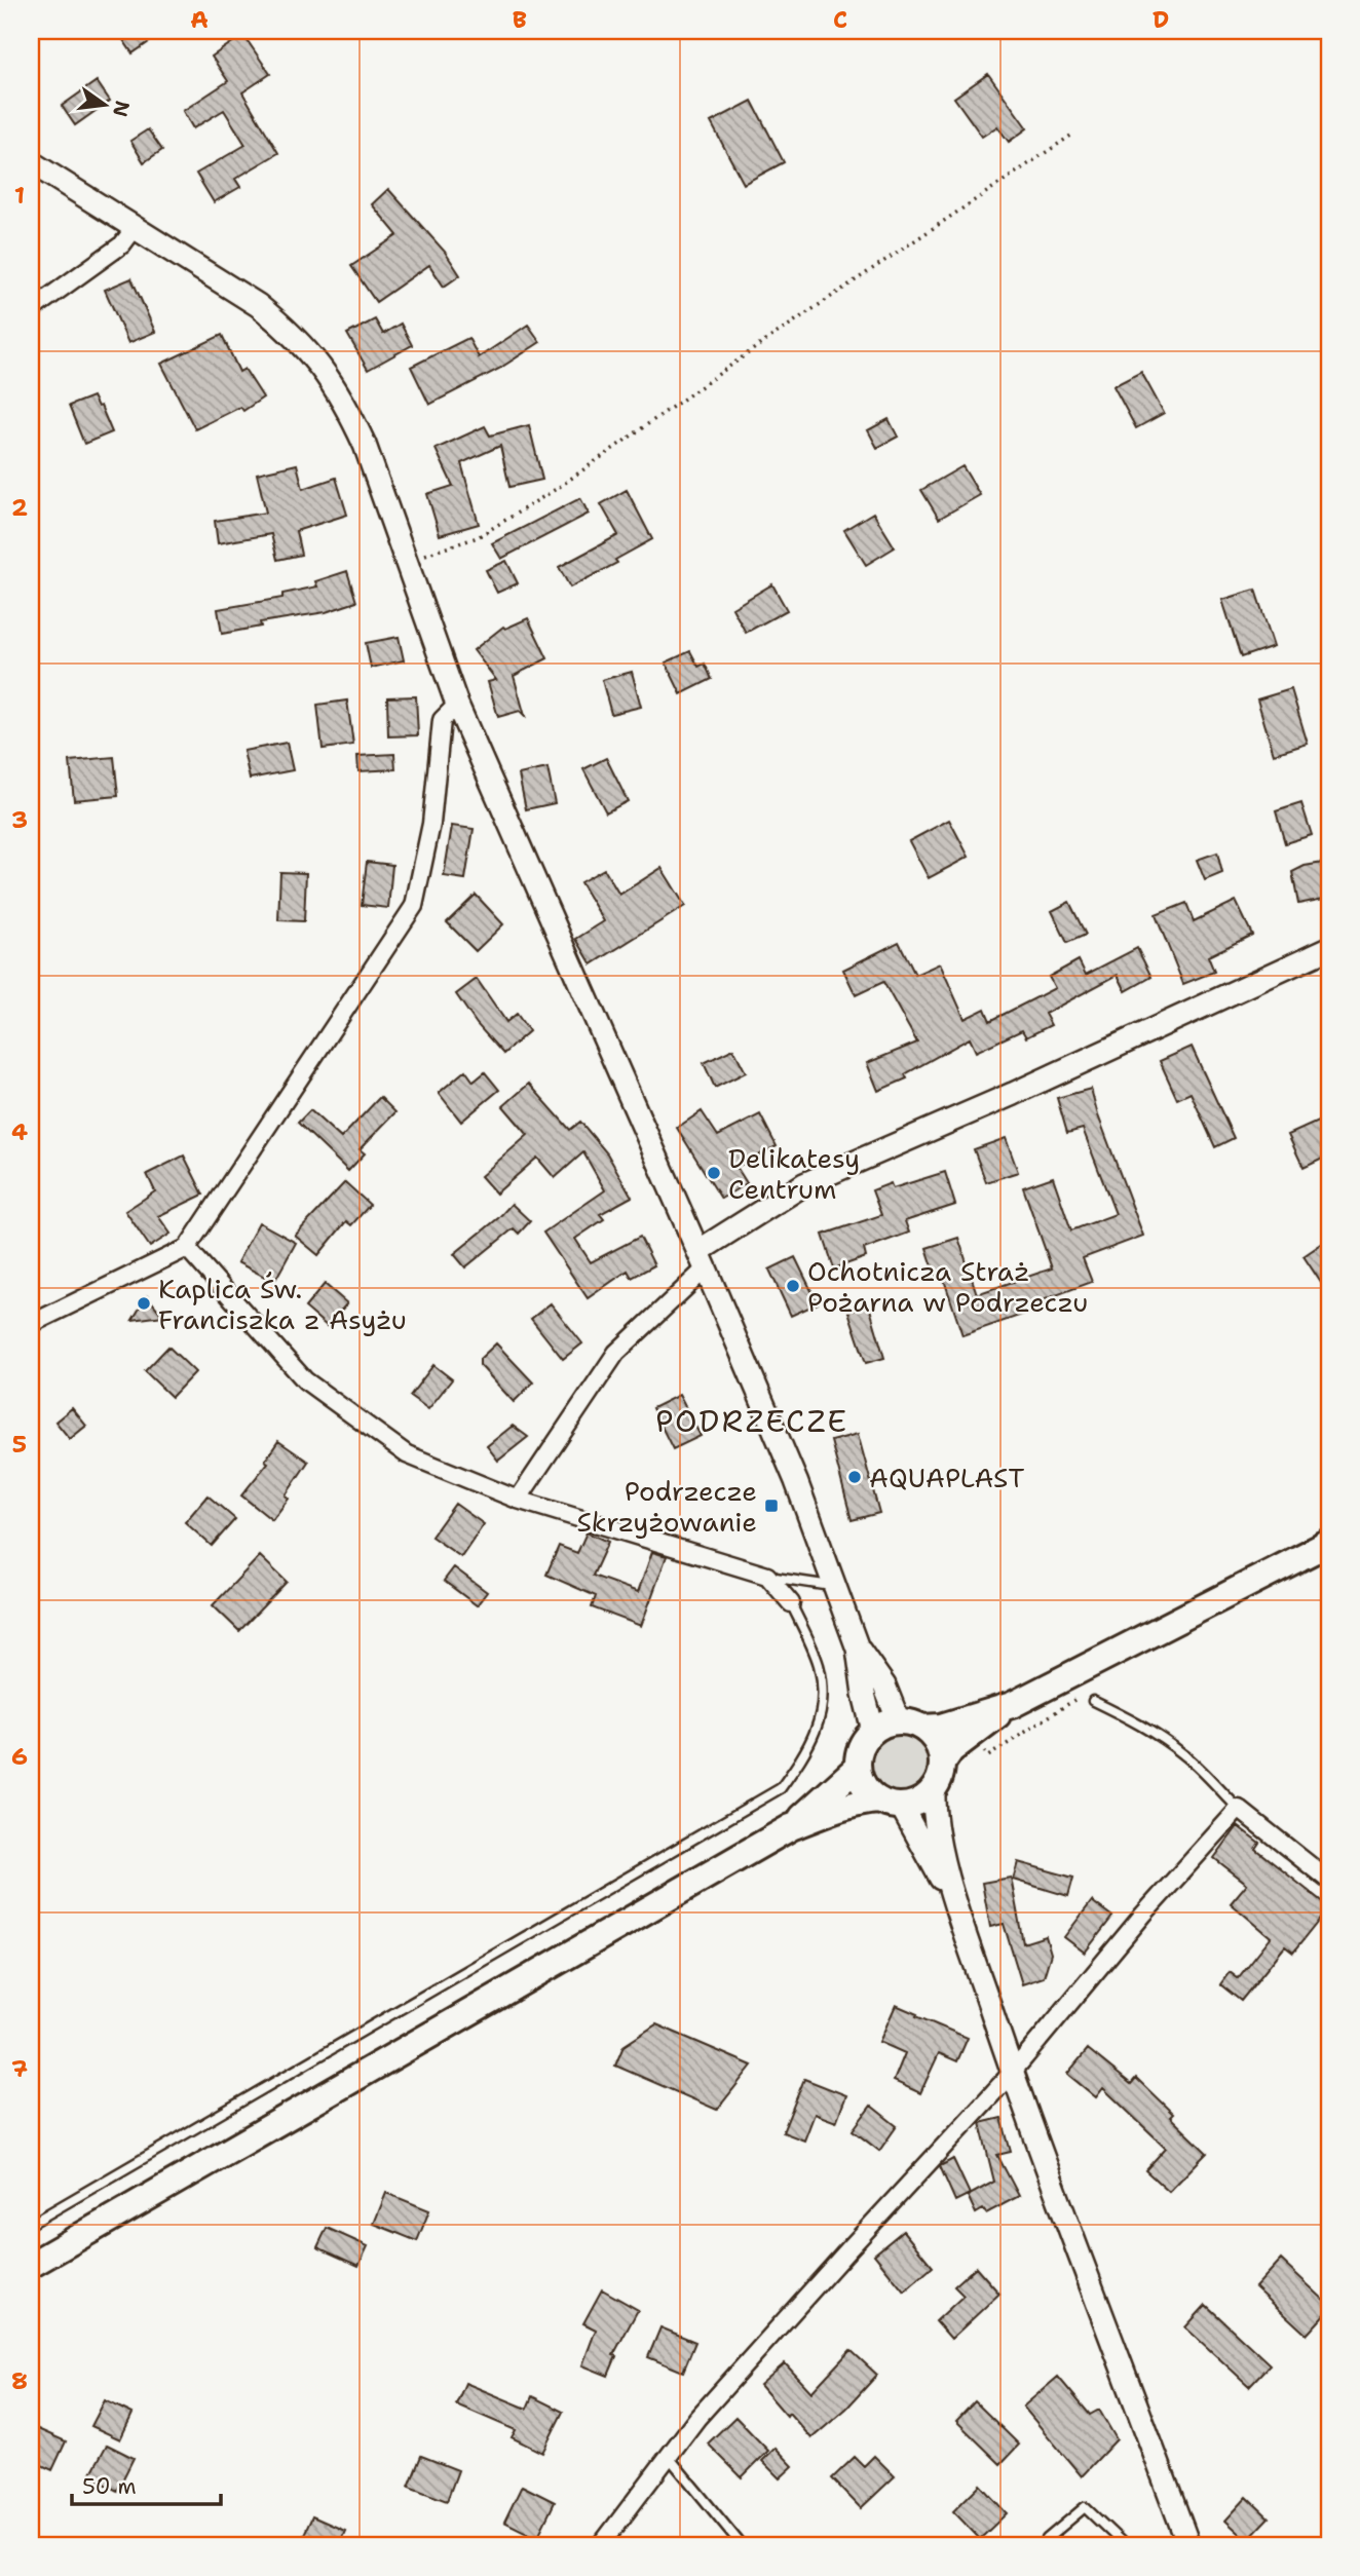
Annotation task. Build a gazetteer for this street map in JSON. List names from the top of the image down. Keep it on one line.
{"districts":["PODRZECZE"],"places":{"other":["Delikatesy Centrum","Ochotnicza Straż Pożarna w Podrzeczu","Kaplica Św. Franciszka z Asyżu","AQUAPLAST"],"transit":["Podrzecze Skrzyżowanie"]},"scale_bar":"50 m","north":"right","grid":{"columns":["A","B","C","D"],"rows":["1","2","3","4","5","6","7","8"]}}
